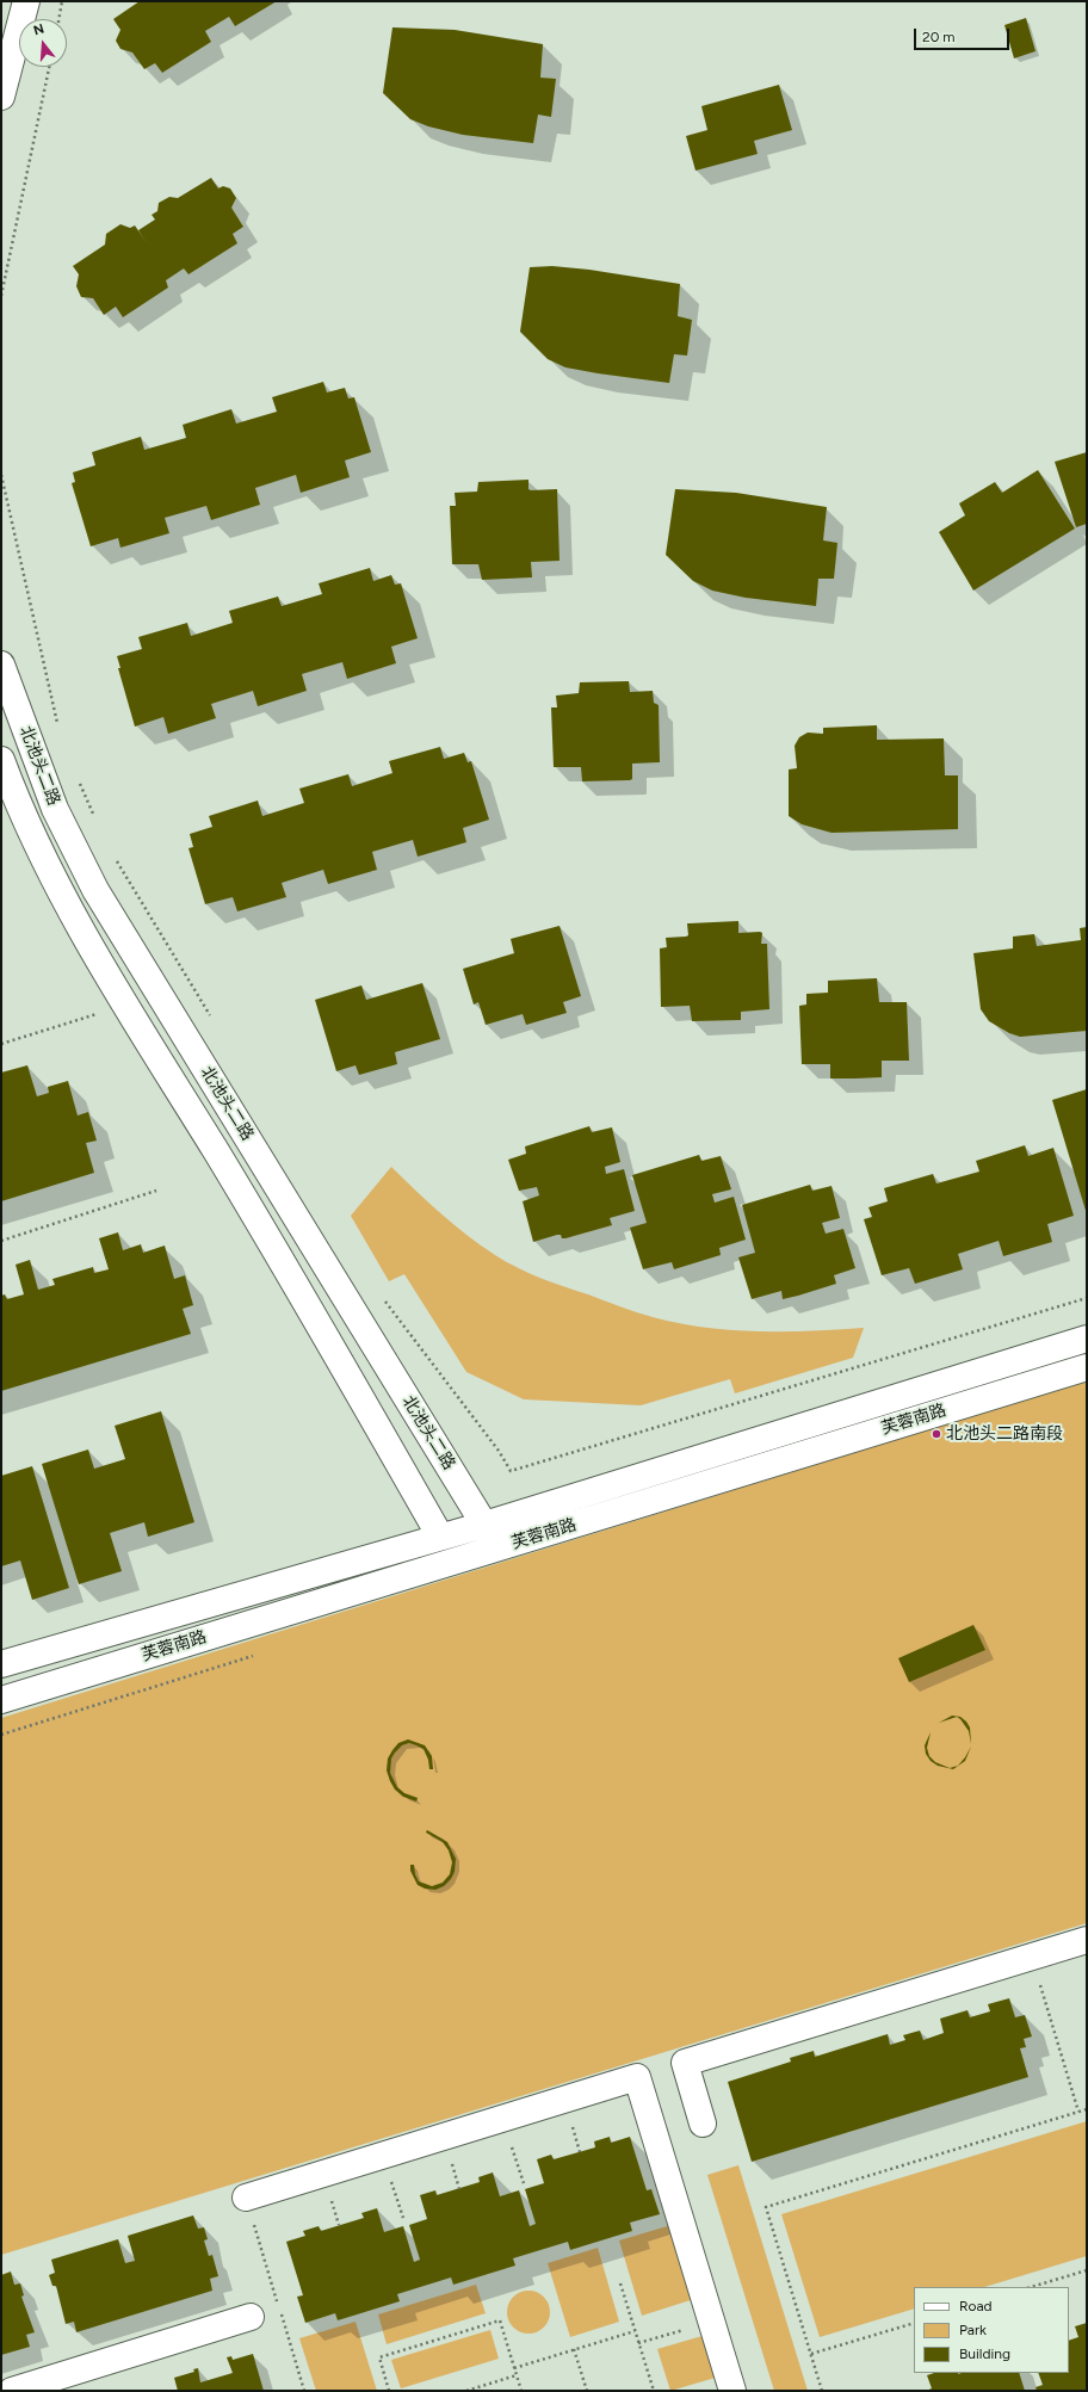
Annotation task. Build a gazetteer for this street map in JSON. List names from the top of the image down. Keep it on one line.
{"streets":{"main road":["北池头二路","芙蓉南路"]},"crossings":[["北池头二路","芙蓉南路"]],"places":["北池头二路南段"],"legend":["Road","Park","Building"],"scale_bar":"20 m","north":"top"}
